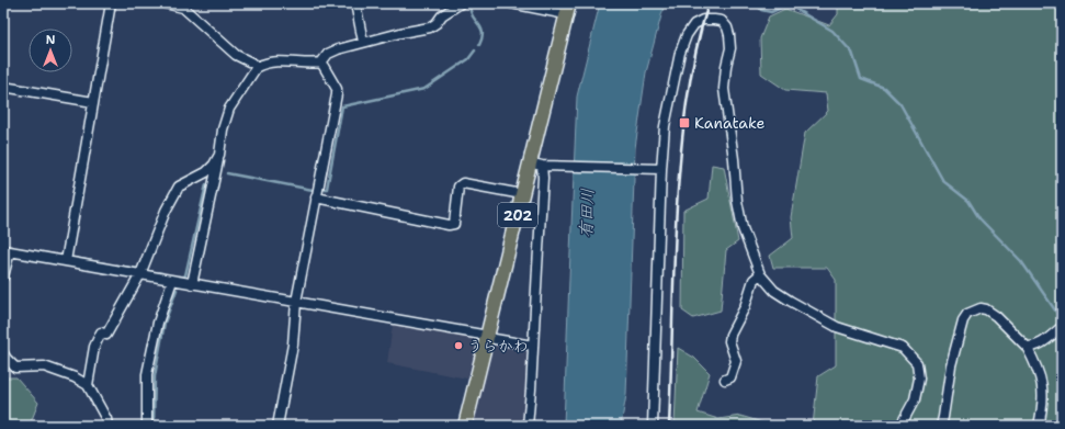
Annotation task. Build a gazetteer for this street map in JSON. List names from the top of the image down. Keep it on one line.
{"streets":{"highway":["202"]},"water":["有田川"],"places":{"transit":["Kanatake"],"other":["うらかわ"]},"north":"top"}
